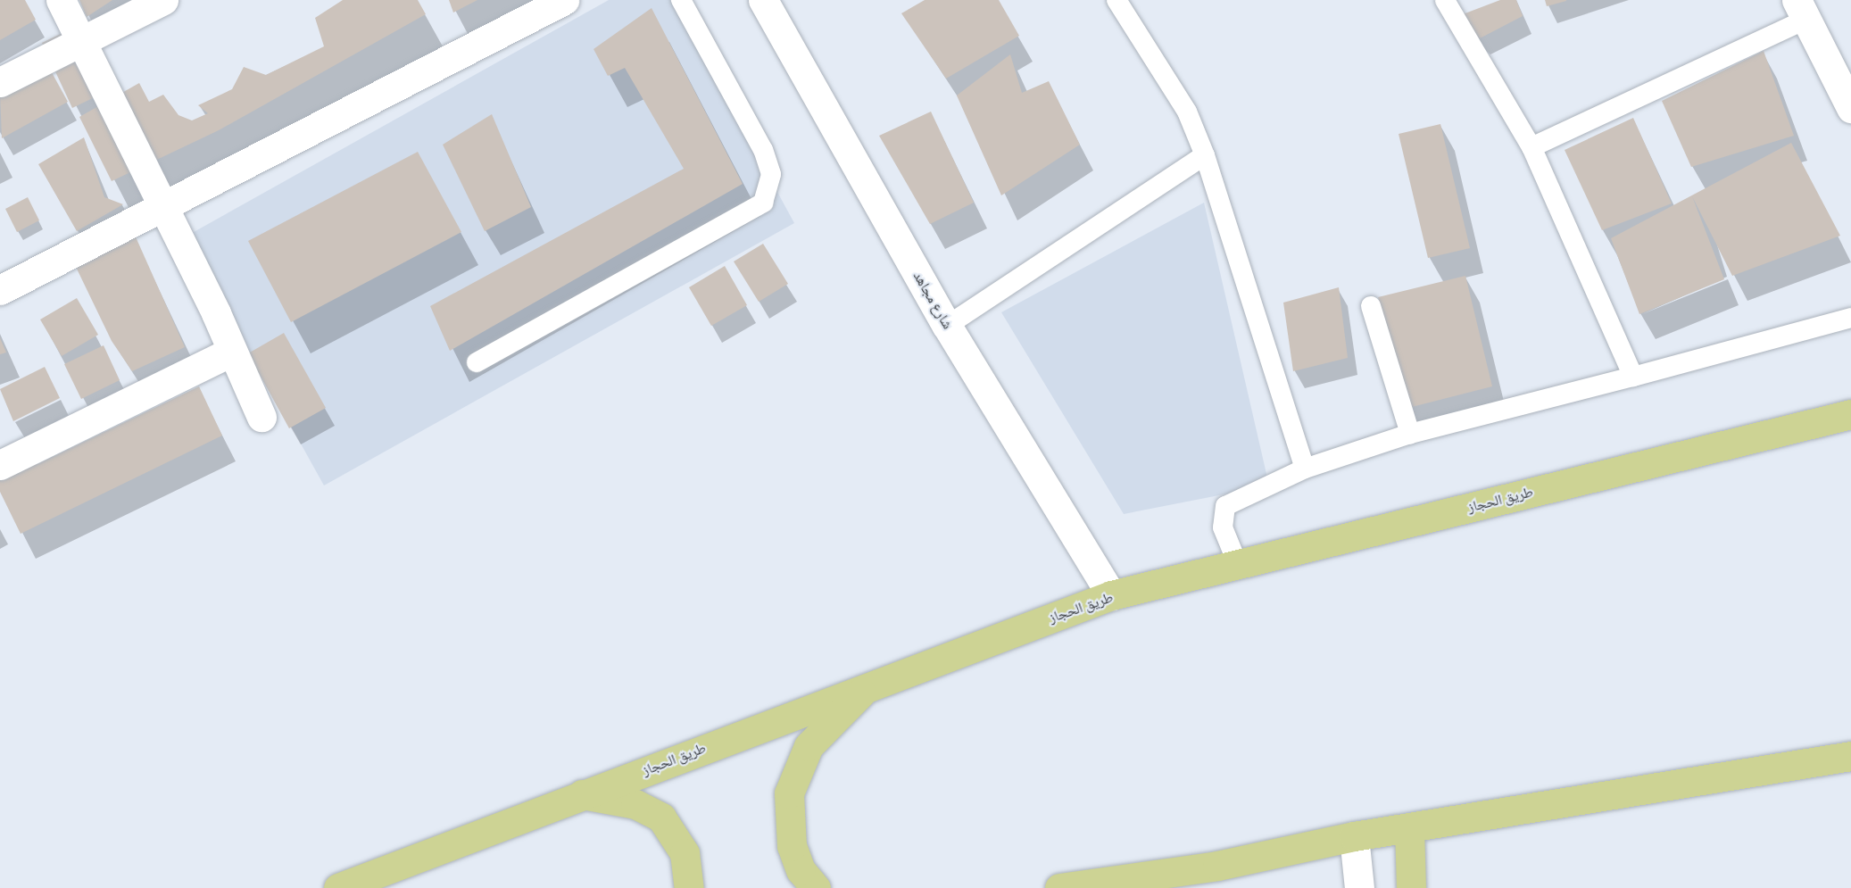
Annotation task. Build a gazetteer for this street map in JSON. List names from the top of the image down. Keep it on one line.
{"streets":{"main road":["طريق الحجاز"],"street":["شارع مجاهد"]},"crossings":[["شارع مجاهد","طريق الحجاز"]]}
